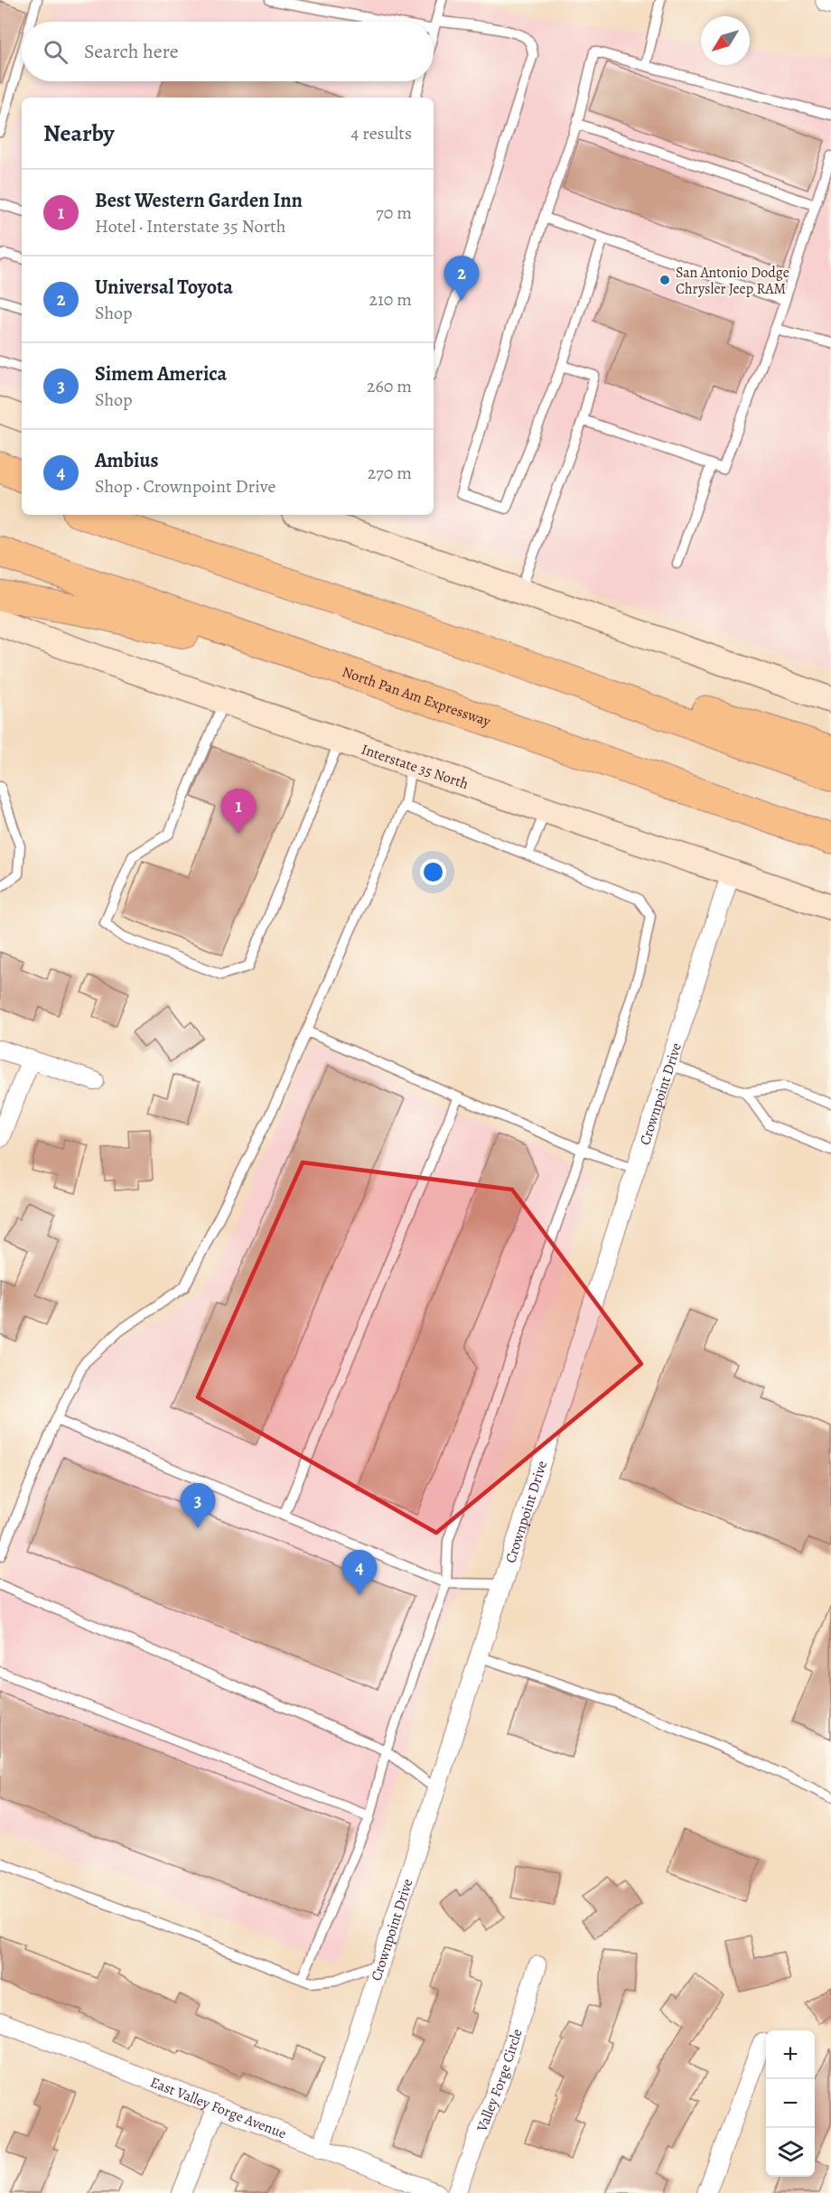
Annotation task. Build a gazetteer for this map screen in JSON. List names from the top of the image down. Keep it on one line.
{"streets":{"highway":["North Pan Am Expressway"],"main road":["Interstate 35 North"],"street":["Crownpoint Drive","Valley Forge Circle","East Valley Forge Avenue"]},"crossings":[["Interstate 35 North","Crownpoint Drive"],["Crownpoint Drive","East Valley Forge Avenue"]],"places":["San Antonio Dodge Chrysler Jeep RAM"],"north":"bottom left","page":{"search":"Search here","heading":["Nearby","4 results"],"list":[{"mark":"1","name":"Best Western Garden Inn","note":"Hotel · Interstate 35 North","value":"70 m"},{"mark":"2","name":"Universal Toyota","note":"Shop","value":"210 m"},{"mark":"3","name":"Simem America","note":"Shop","value":"260 m"},{"mark":"4","name":"Ambius","note":"Shop · Crownpoint Drive","value":"270 m"}],"pins":["2","1","3","4"],"map_buttons":["+","−"]}}
